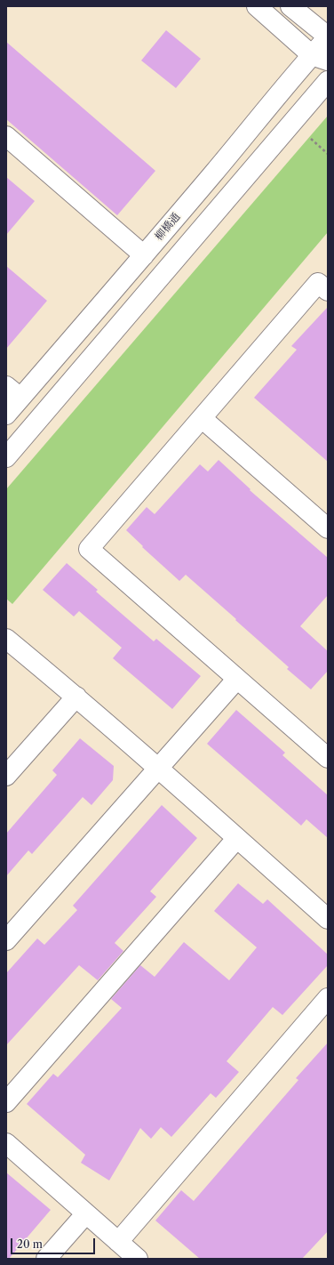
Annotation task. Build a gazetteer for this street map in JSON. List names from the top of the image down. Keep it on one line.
{"streets":{"main road":["柳橋通"]},"scale_bar":"20 m"}
